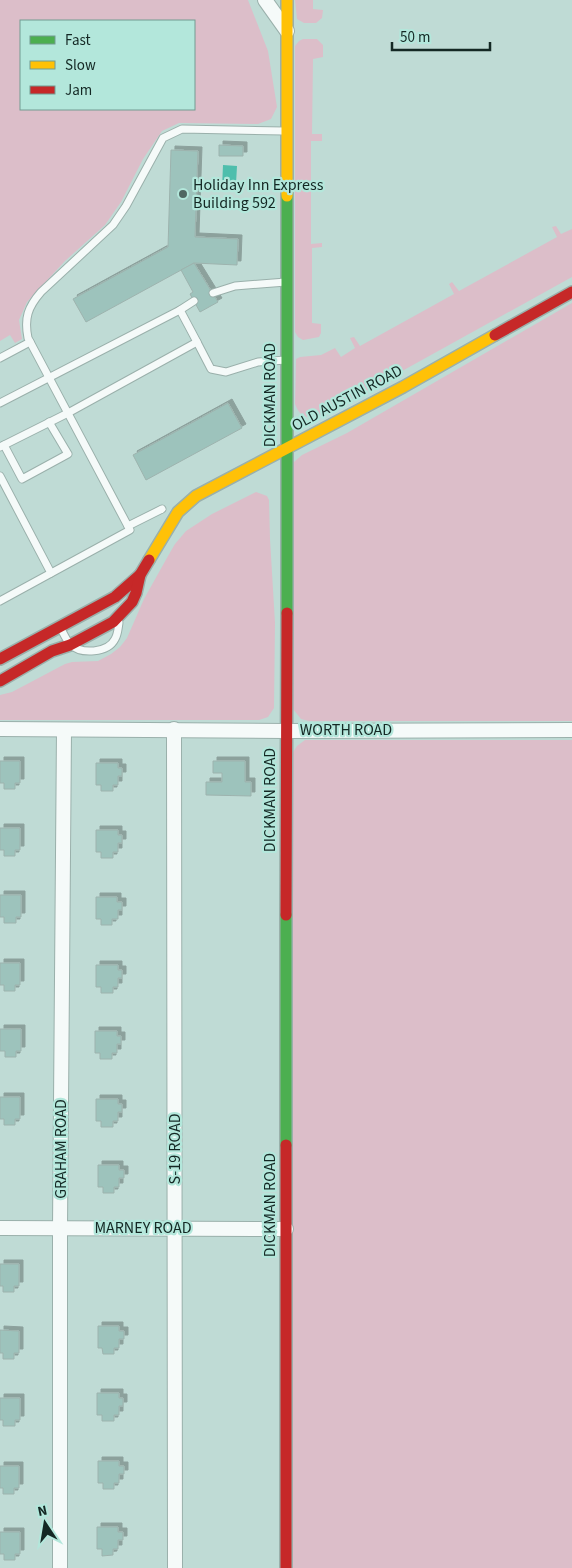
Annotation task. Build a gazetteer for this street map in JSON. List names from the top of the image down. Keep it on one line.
{"streets":{"street":["DICKMAN ROAD","OLD AUSTIN ROAD","WORTH ROAD","GRAHAM ROAD","S-19 ROAD","MARNEY ROAD"]},"crossings":[["DICKMAN ROAD","OLD AUSTIN ROAD"],["DICKMAN ROAD","WORTH ROAD"],["DICKMAN ROAD","MARNEY ROAD"],["WORTH ROAD","GRAHAM ROAD"],["WORTH ROAD","S-19 ROAD"],["GRAHAM ROAD","MARNEY ROAD"],["S-19 ROAD","MARNEY ROAD"]],"places":["Holiday Inn Express Building 592"],"legend":["Fast","Slow","Jam"],"scale_bar":"50 m","north":"top"}
